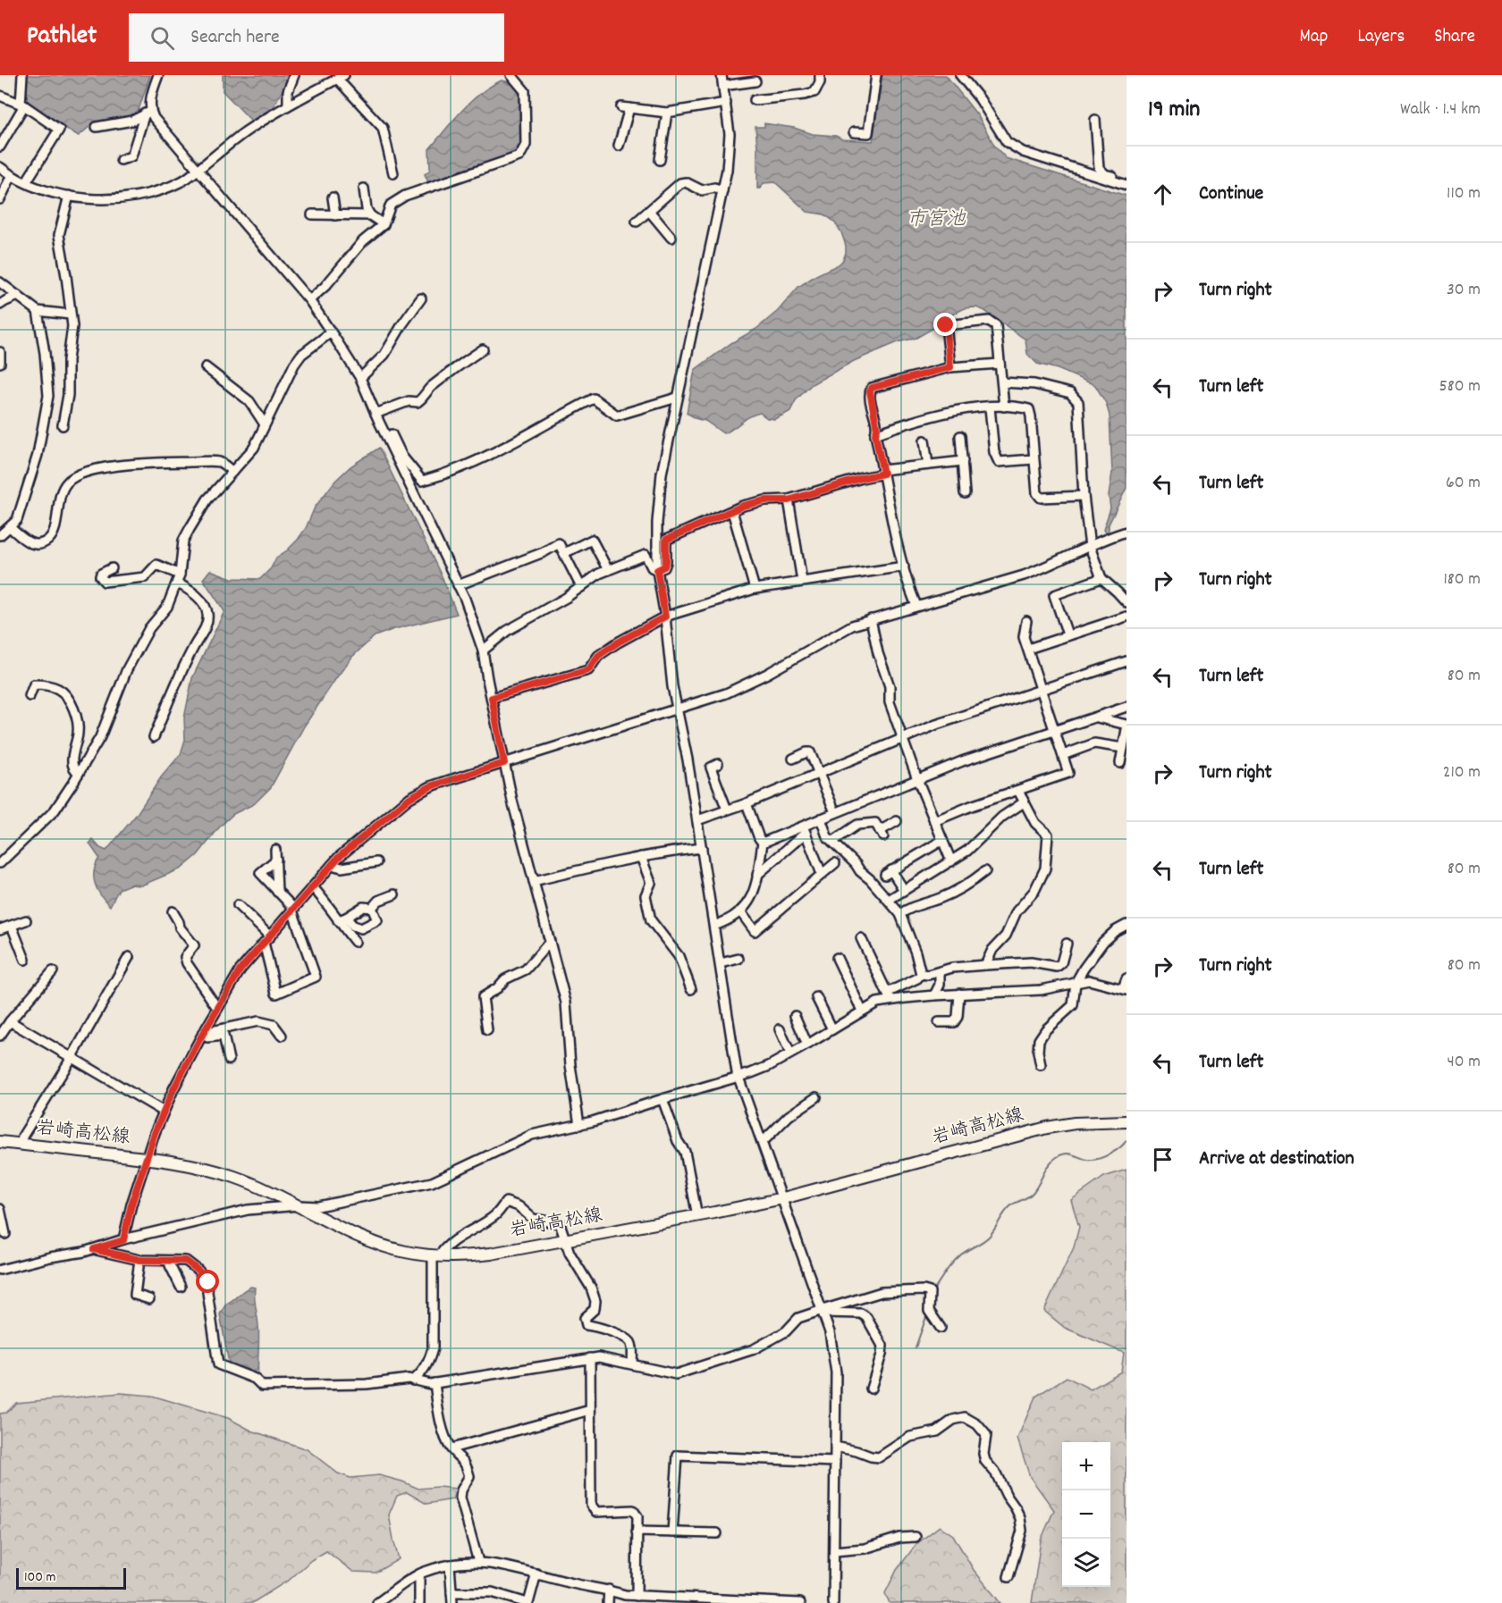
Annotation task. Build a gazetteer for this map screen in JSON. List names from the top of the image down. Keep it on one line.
{"streets":{"main road":["岩崎高松線"]},"water":["市宮池"],"scale_bar":"100 m","page":{"header":"Pathlet","search":"Search here","nav":["Map","Layers","Share"],"heading":["19 min","Walk · 1.4 km"],"list":[["Continue","110 m"],["Turn right","30 m"],["Turn left","580 m"],["Turn left","60 m"],["Turn right","180 m"],["Turn left","80 m"],["Turn right","210 m"],["Turn left","80 m"],["Turn right","80 m"],["Turn left","40 m"],"Arrive at destination"],"map_buttons":["+","−"],"scale":"100 m"}}
